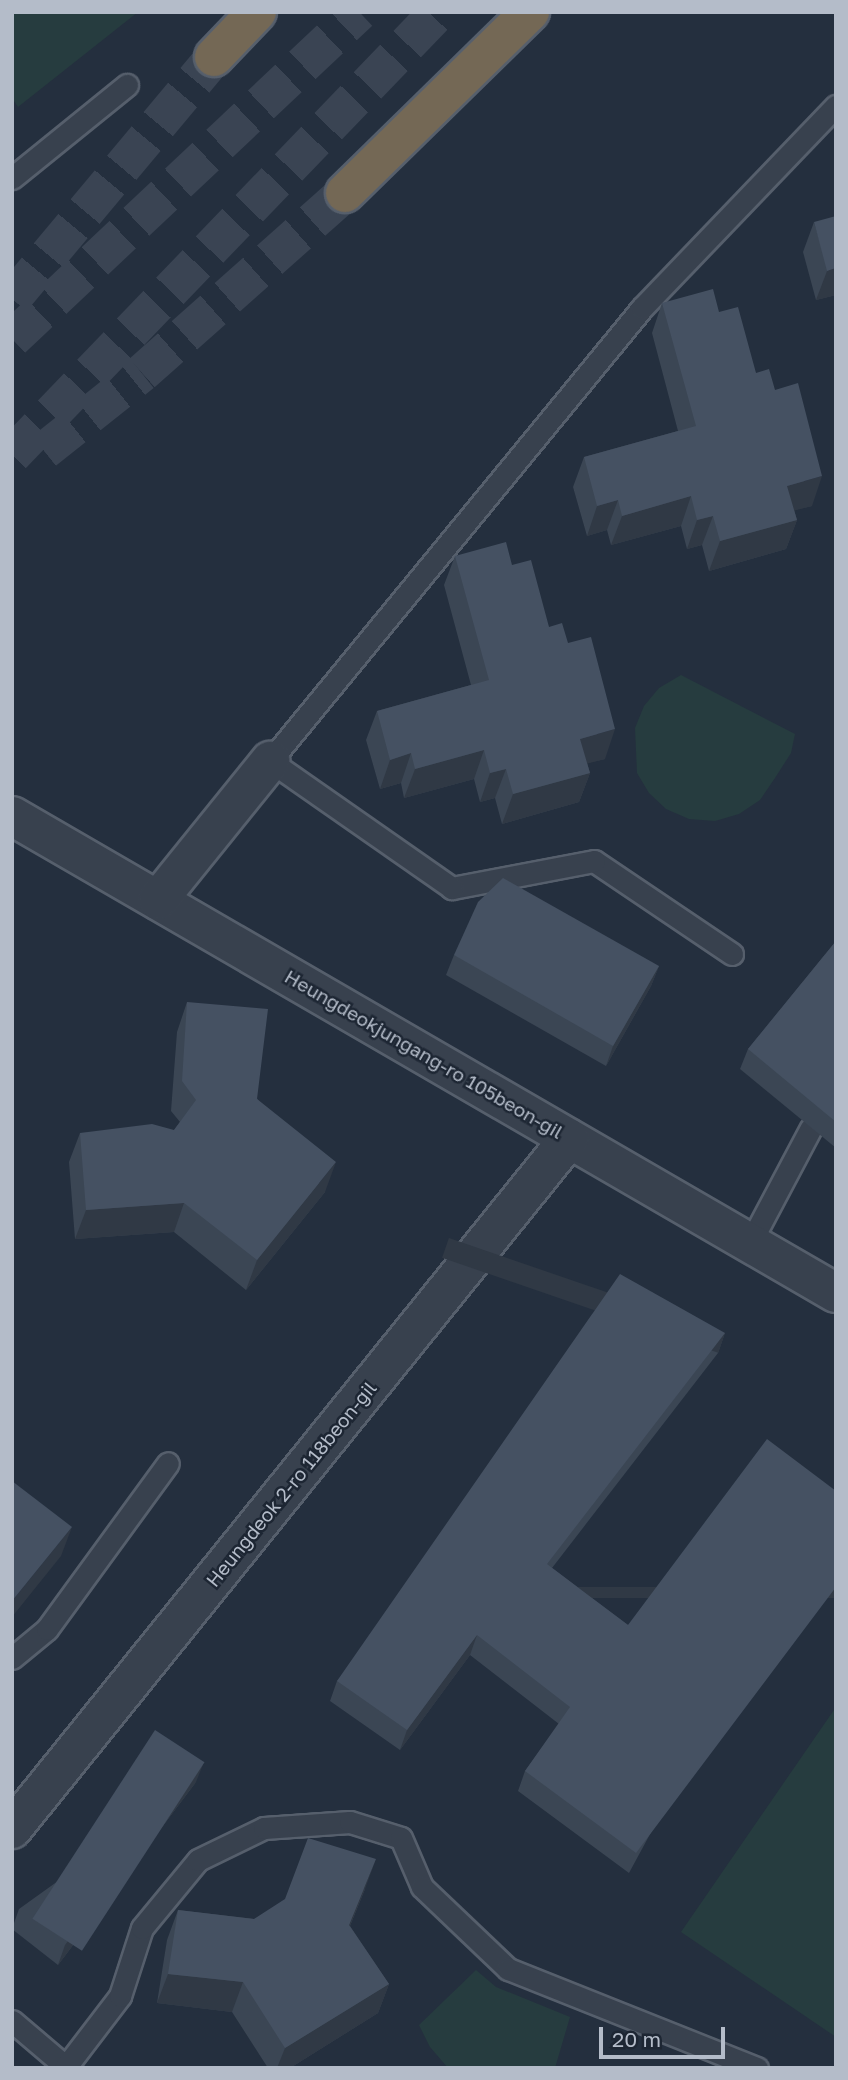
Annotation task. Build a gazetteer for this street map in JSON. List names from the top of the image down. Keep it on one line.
{"streets":{"street":["Heungdeokjungang-ro 105beon-gil","Heungdeok 2-ro 118beon-gil"]},"crossings":[["Heungdeokjungang-ro 105beon-gil","Heungdeok 2-ro 118beon-gil"]],"scale_bar":"20 m"}
